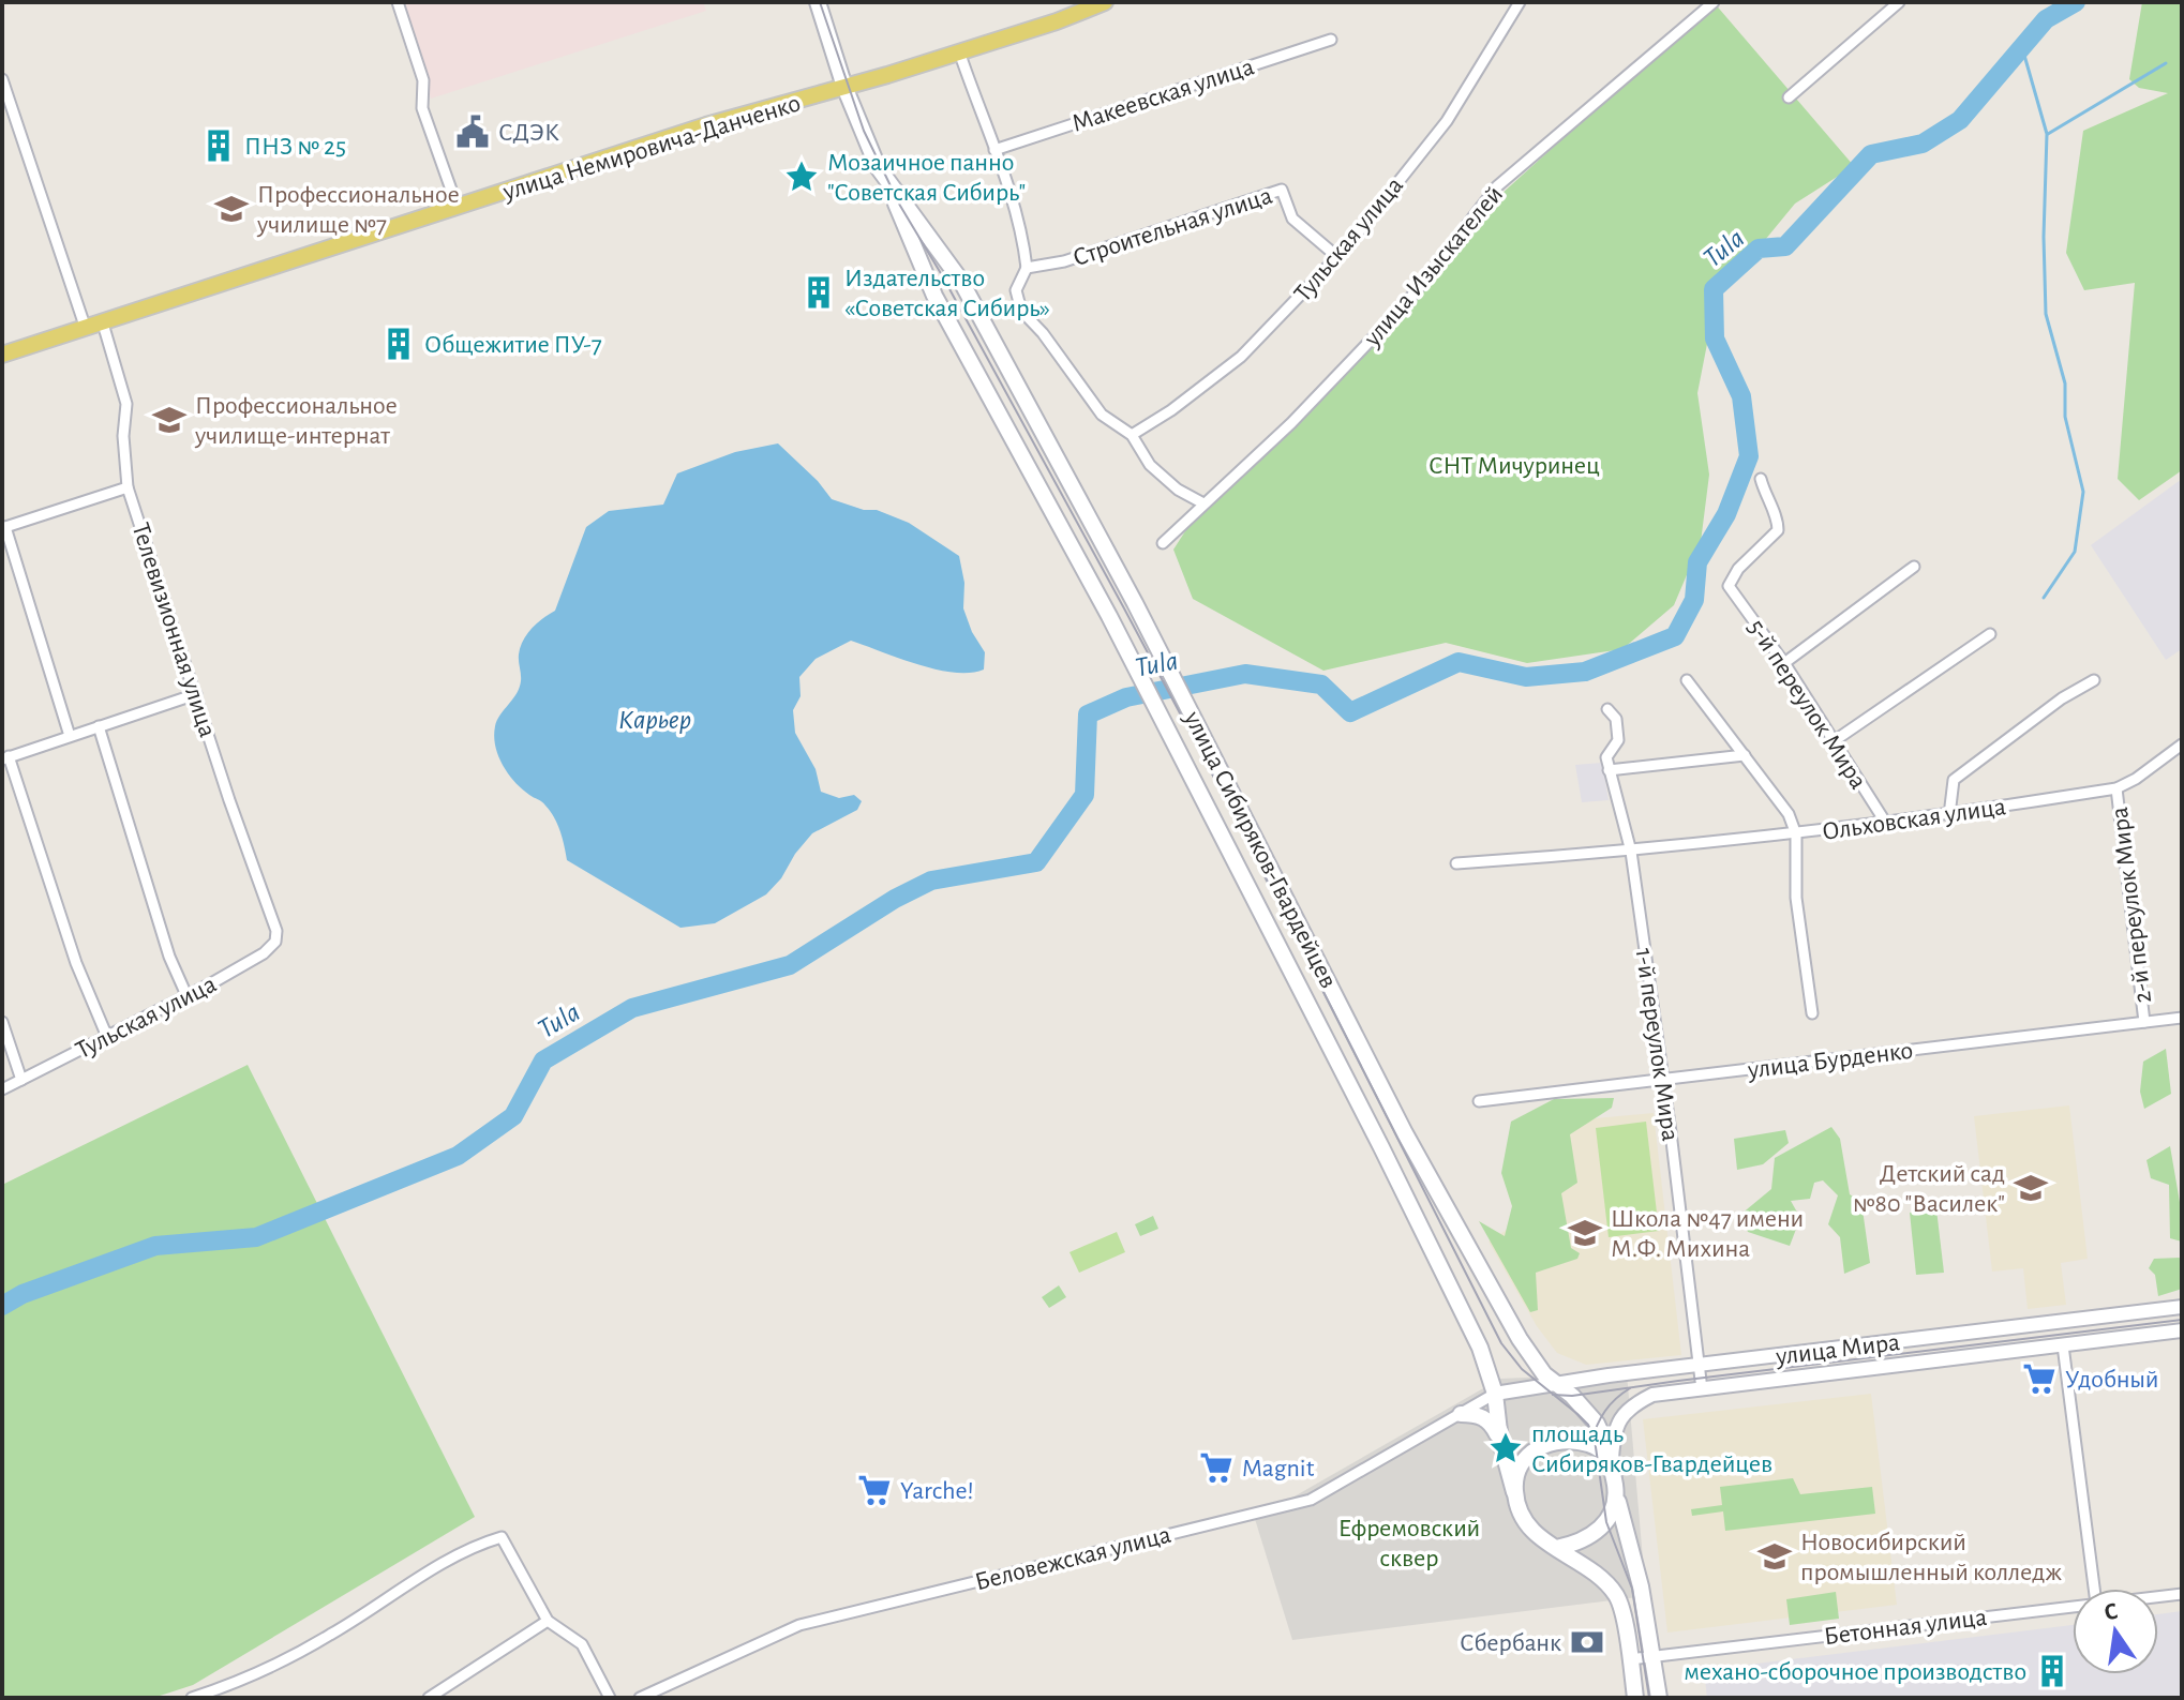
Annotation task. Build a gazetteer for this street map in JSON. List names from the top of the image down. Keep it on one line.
{"streets":{"main road":["улица Немировича-Данченко","улица Сибиряков-Гвардейцев"],"street":["Макеевская улица","Строительная улица","Тульская улица","улица Изыскателей","Телевизионная улица","5-й переулок Мира","Ольховская улица","2-й переулок Мира","1-й переулок Мира","улица Бурденко","улица Мира","Беловежская улица","Бетонная улица"]},"crossings":[["улица Немировича-Данченко","Телевизионная улица"],["улица Немировича-Данченко","улица Сибиряков-Гвардейцев"],["Строительная улица","Тульская улица"],["Тульская улица","Телевизионная улица"],["5-й переулок Мира","Ольховская улица"],["Ольховская улица","2-й переулок Мира"],["Ольховская улица","1-й переулок Мира"],["улица Сибиряков-Гвардейцев","улица Мира"],["улица Сибиряков-Гвардейцев","Беловежская улица"],["2-й переулок Мира","улица Бурденко"],["1-й переулок Мира","улица Бурденко"],["1-й переулок Мира","улица Мира"],["улица Мира","Беловежская улица"]],"water":["Tula","Карьер"],"parks":["СНТ Мичуринец","Ефремовский сквер"],"places":{"public building":["СДЭК"],"building":["ПНЗ № 25","Издательство «Советская Сибирь»","Общежитие ПУ-7","механо-сборочное производство"],"place":["Мозаичное панно \"Советская Сибирь\"","площадь Сибиряков-Гвардейцев"],"school or university":["Профессиональное училище №7","Профессиональное училище-интернат","Детский сад №80 \"Василек\"","Школа №47 имени М.Ф. Михина","Новосибирский промышленный колледж"],"supermarket":["Удобный","Magnit","Yarche!"],"bank":["Сбербанк"]},"north":"top"}
